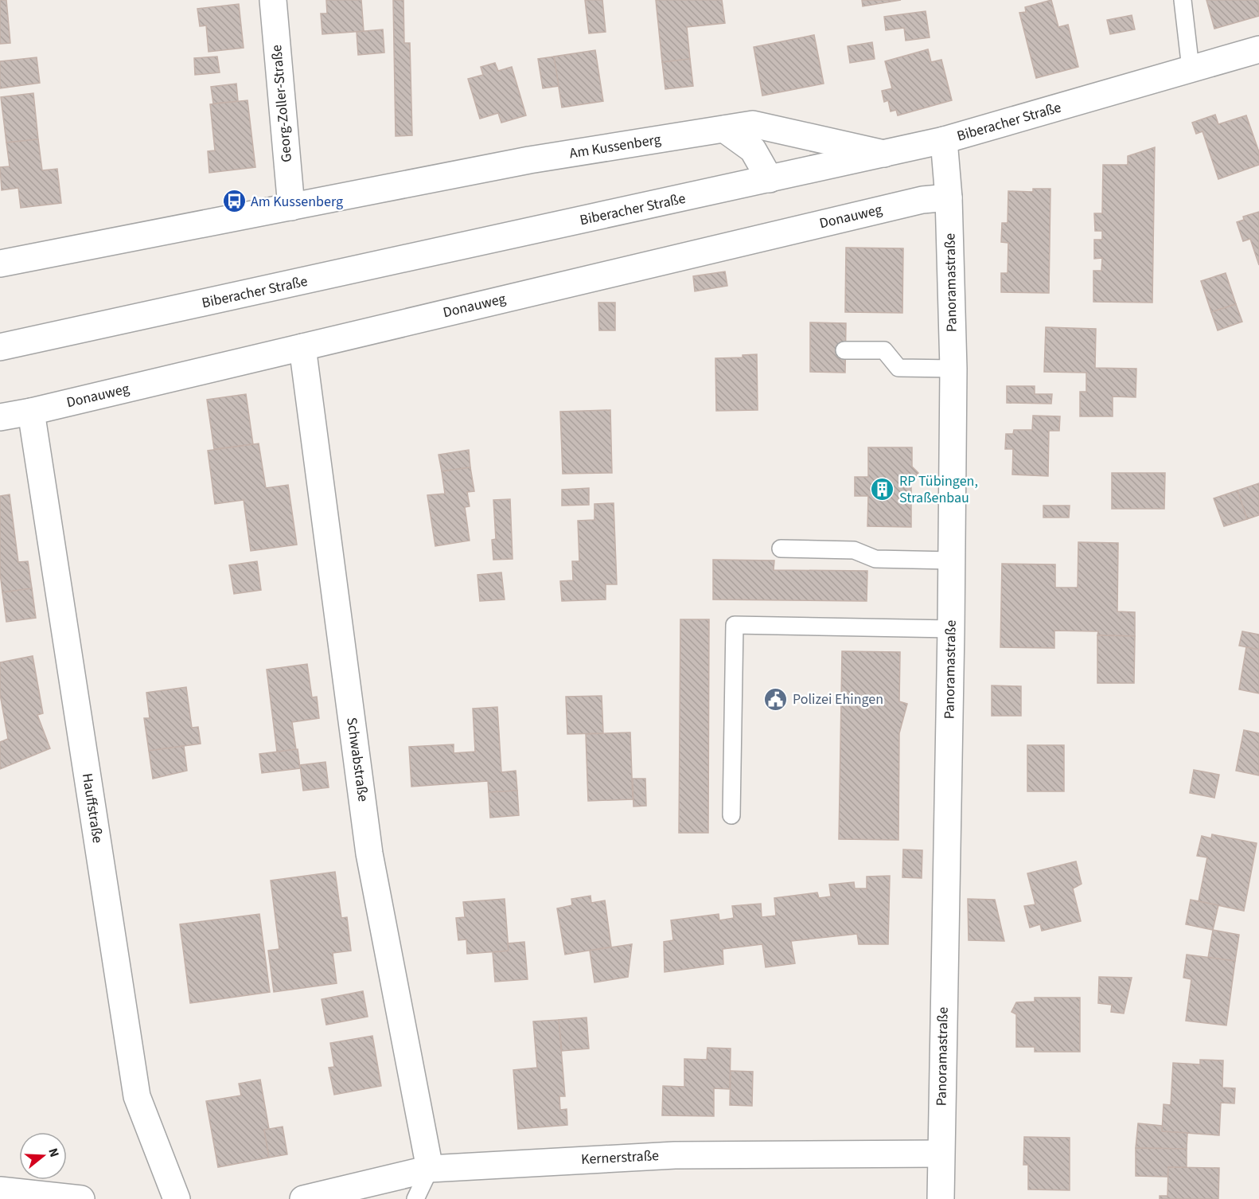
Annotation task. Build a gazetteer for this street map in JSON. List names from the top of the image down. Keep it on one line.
{"streets":{"street":["Georg-Zoller-Straße","Biberacher Straße","Am Kussenberg","Donauweg","Panoramastraße","Schwabstraße","Hauffstraße","Kernerstraße"]},"crossings":[["Georg-Zoller-Straße","Am Kussenberg"],["Biberacher Straße","Am Kussenberg"],["Biberacher Straße","Panoramastraße"],["Donauweg","Panoramastraße"],["Donauweg","Schwabstraße"],["Donauweg","Hauffstraße"],["Panoramastraße","Kernerstraße"],["Schwabstraße","Kernerstraße"]],"places":{"bus stop":["Am Kussenberg"],"building":["RP Tübingen, Straßenbau"],"public building":["Polizei Ehingen"]},"north":"right"}
